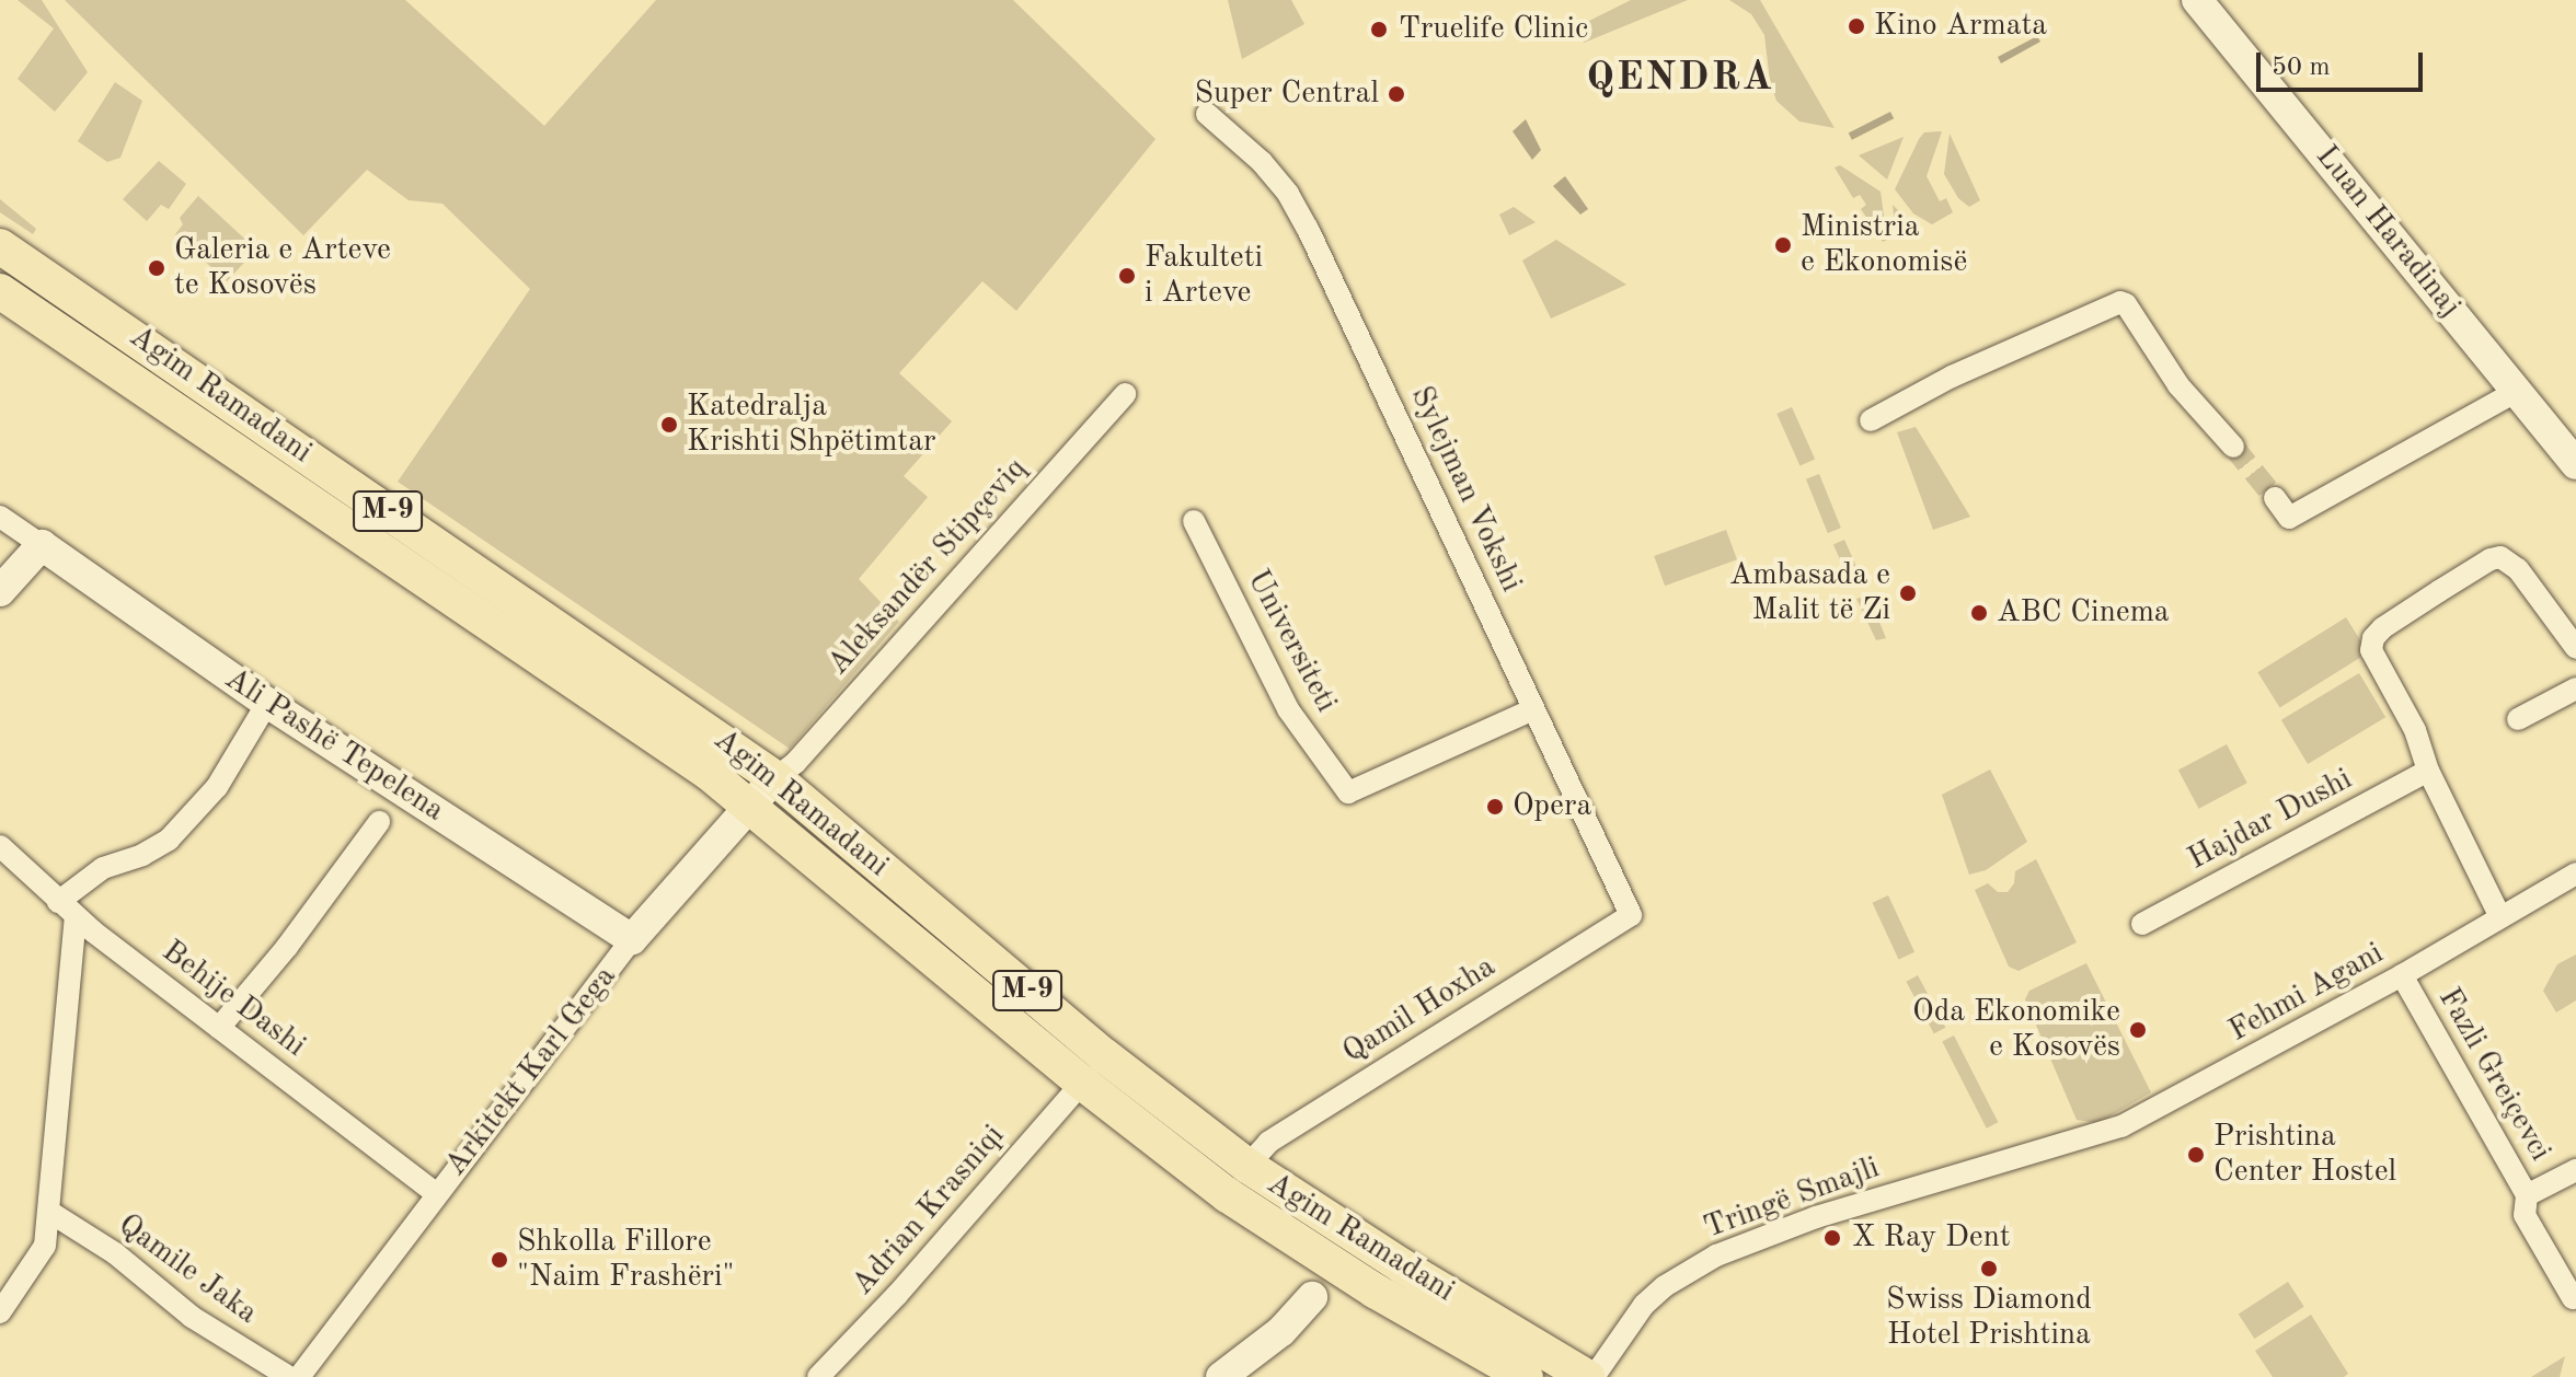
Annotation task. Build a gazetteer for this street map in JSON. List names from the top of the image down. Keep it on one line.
{"streets":{"main road":["Agim Ramadani","M-9"],"street":["Luan Haradinaj","Sylejman Vokshi","Aleksandër Stipçeviq","Universiteti","Ali Pashë Tepelena","Hajdar Dushi","Fehmi Agani","Behije Dashi","Qamil Hoxha","Arkitekt Karl Gega","Fazli Greiçevci","Tringë Smajli","Adrian Krasniqi","Qamile Jaka"]},"crossings":[["Agim Ramadani","Aleksandër Stipçeviq"],["Agim Ramadani","Qamil Hoxha"],["Agim Ramadani","Arkitekt Karl Gega"],["Agim Ramadani","Adrian Krasniqi"],["Sylejman Vokshi","Universiteti"],["Sylejman Vokshi","Qamil Hoxha"],["Aleksandër Stipçeviq","Arkitekt Karl Gega"],["Ali Pashë Tepelena","Arkitekt Karl Gega"],["Fehmi Agani","Fazli Greiçevci"],["Fehmi Agani","Tringë Smajli"],["Behije Dashi","Arkitekt Karl Gega"]],"districts":["QENDRA"],"places":["Kino Armata","Truelife Clinic","Super Central","Ministria e Ekonomisë","Galeria e Arteve te Kosovës","Fakulteti i Arteve","Katedralja Krishti Shpëtimtar","Ambasada e Malit të Zi","ABC Cinema","Opera","Oda Ekonomike e Kosovës","Prishtina Center Hostel","X Ray Dent","Shkolla Fillore \"Naim Frashëri\"","Swiss Diamond Hotel Prishtina"],"scale_bar":"50 m"}
